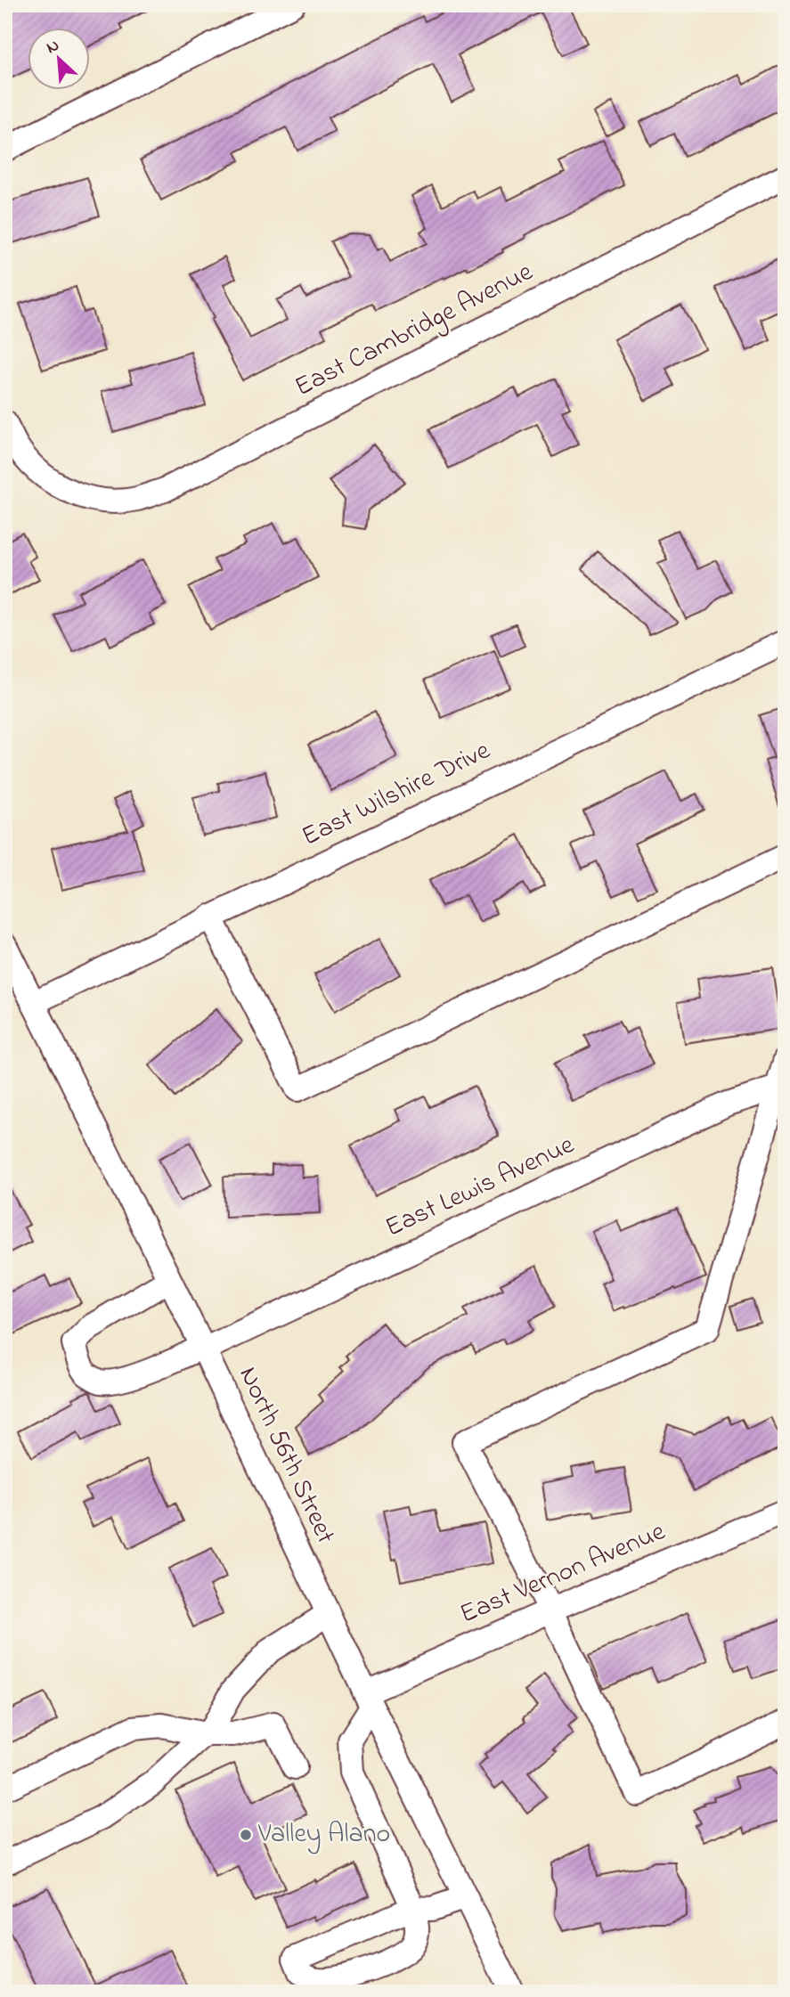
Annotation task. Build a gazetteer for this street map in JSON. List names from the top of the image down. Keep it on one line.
{"streets":{"street":["East Cambridge Avenue","East Wilshire Drive","East Lewis Avenue","North 56th Street","East Vernon Avenue"]},"crossings":[["East Wilshire Drive","North 56th Street"],["East Lewis Avenue","North 56th Street"],["North 56th Street","East Vernon Avenue"]],"places":["Valley Alano"],"north":"top left"}
